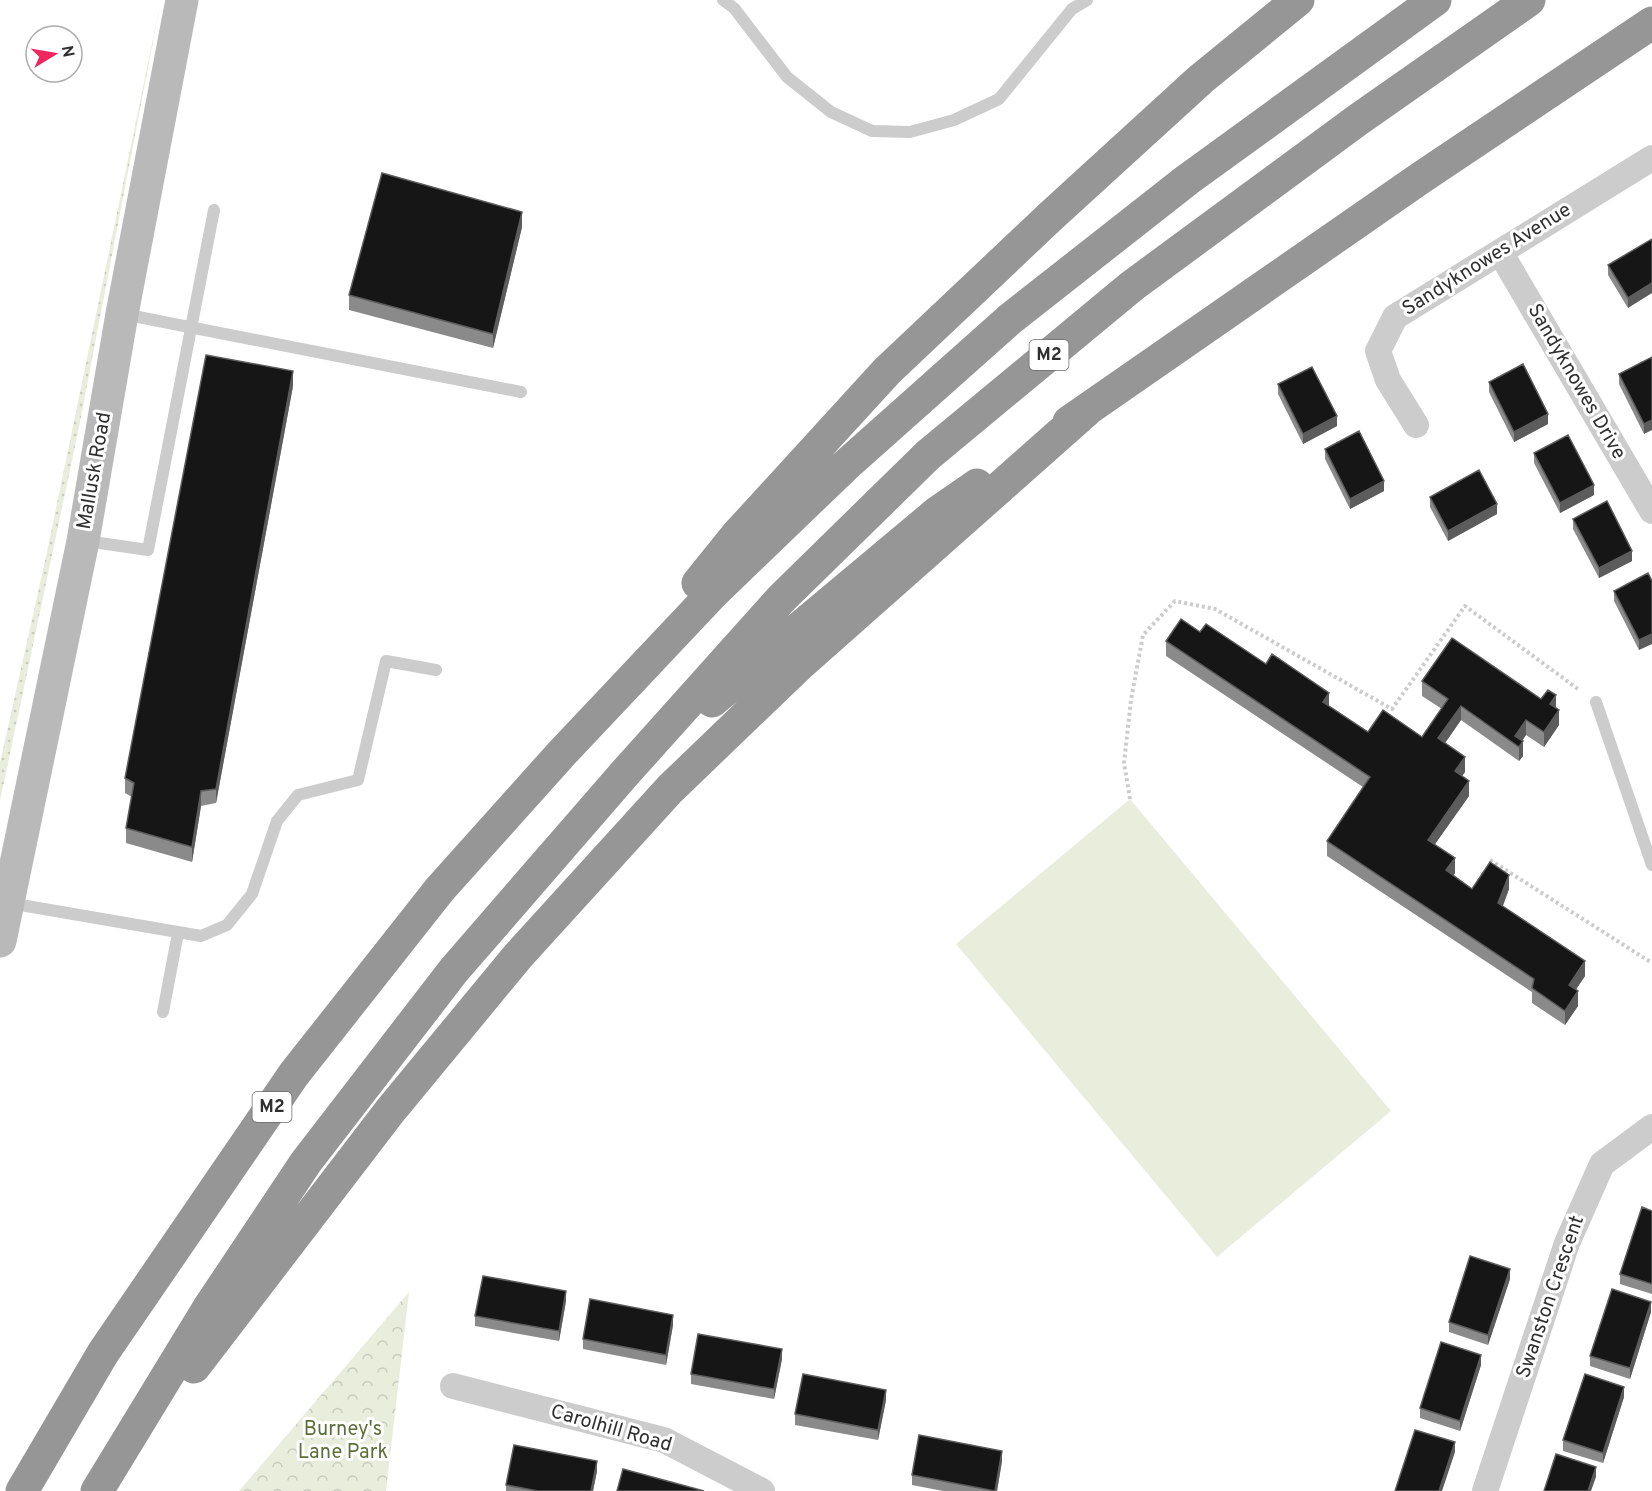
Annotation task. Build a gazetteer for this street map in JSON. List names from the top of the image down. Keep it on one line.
{"streets":{"highway":["M2"],"main road":["Mallusk Road"],"street":["Sandyknowes Avenue","Sandyknowes Drive","Swanston Crescent","Carolhill Road"]},"crossings":[["Sandyknowes Avenue","Sandyknowes Drive"]],"parks":["Burney's Lane Park"],"north":"right"}
